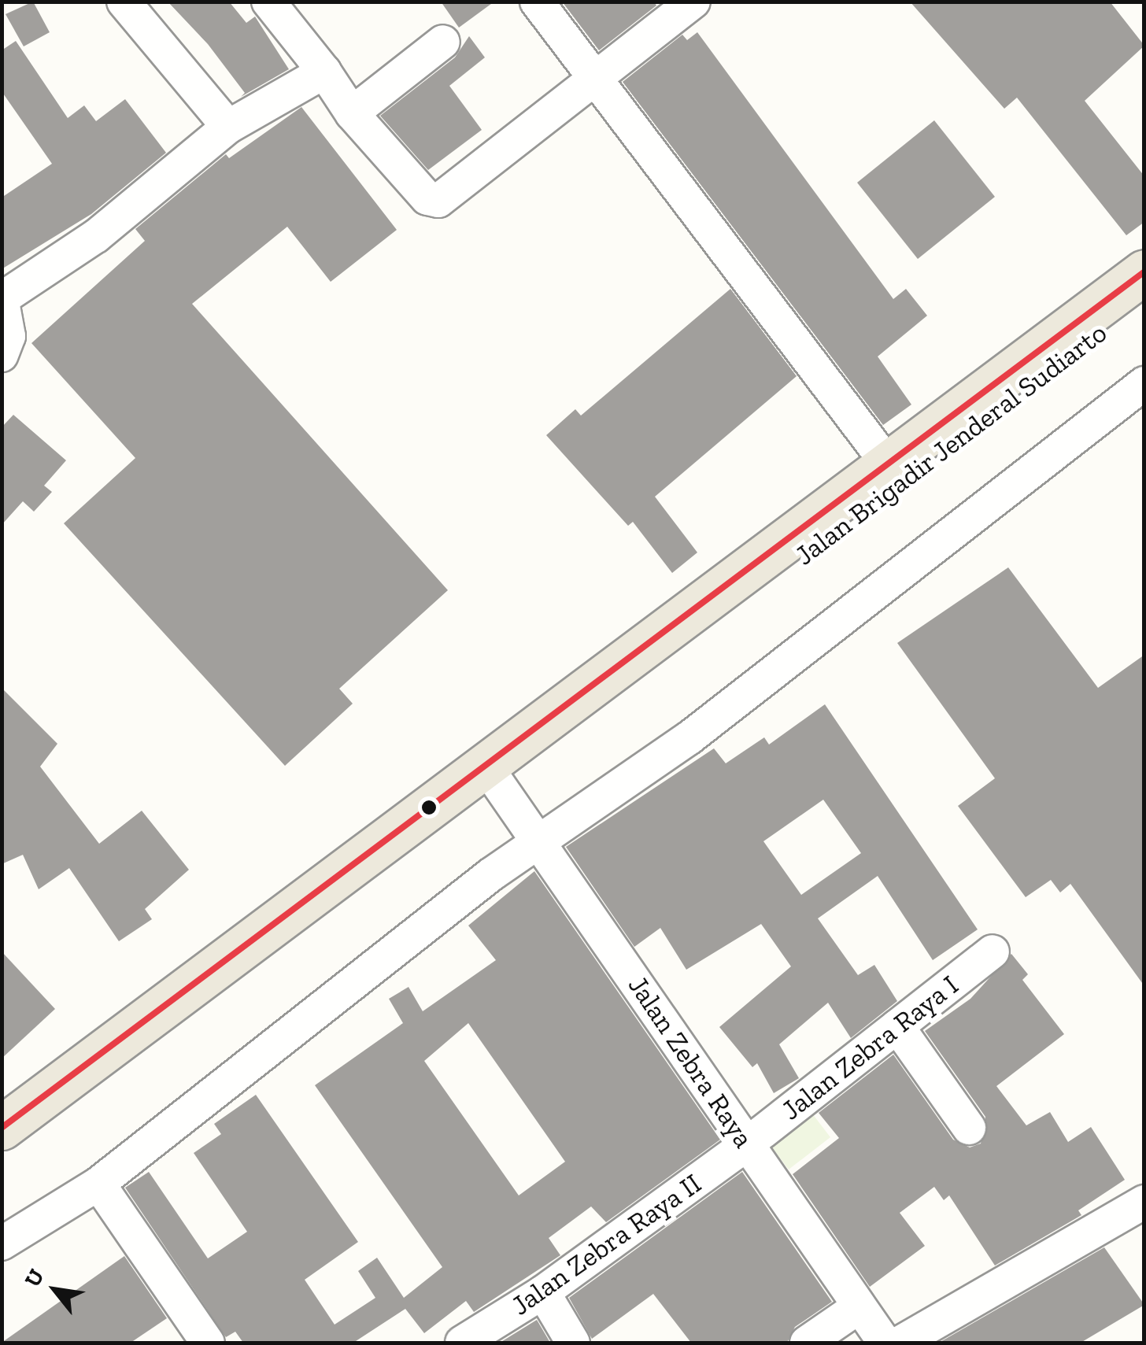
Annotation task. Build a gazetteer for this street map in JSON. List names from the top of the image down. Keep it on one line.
{"streets":{"main road":["Jalan Brigadir Jenderal Sudiarto"],"street":["Jalan Zebra Raya I","Jalan Zebra Raya","Jalan Zebra Raya II"]},"crossings":[["Jalan Brigadir Jenderal Sudiarto","Jalan Zebra Raya"],["Jalan Zebra Raya I","Jalan Zebra Raya"],["Jalan Zebra Raya I","Jalan Zebra Raya II"],["Jalan Zebra Raya","Jalan Zebra Raya II"]],"north":"top left"}
